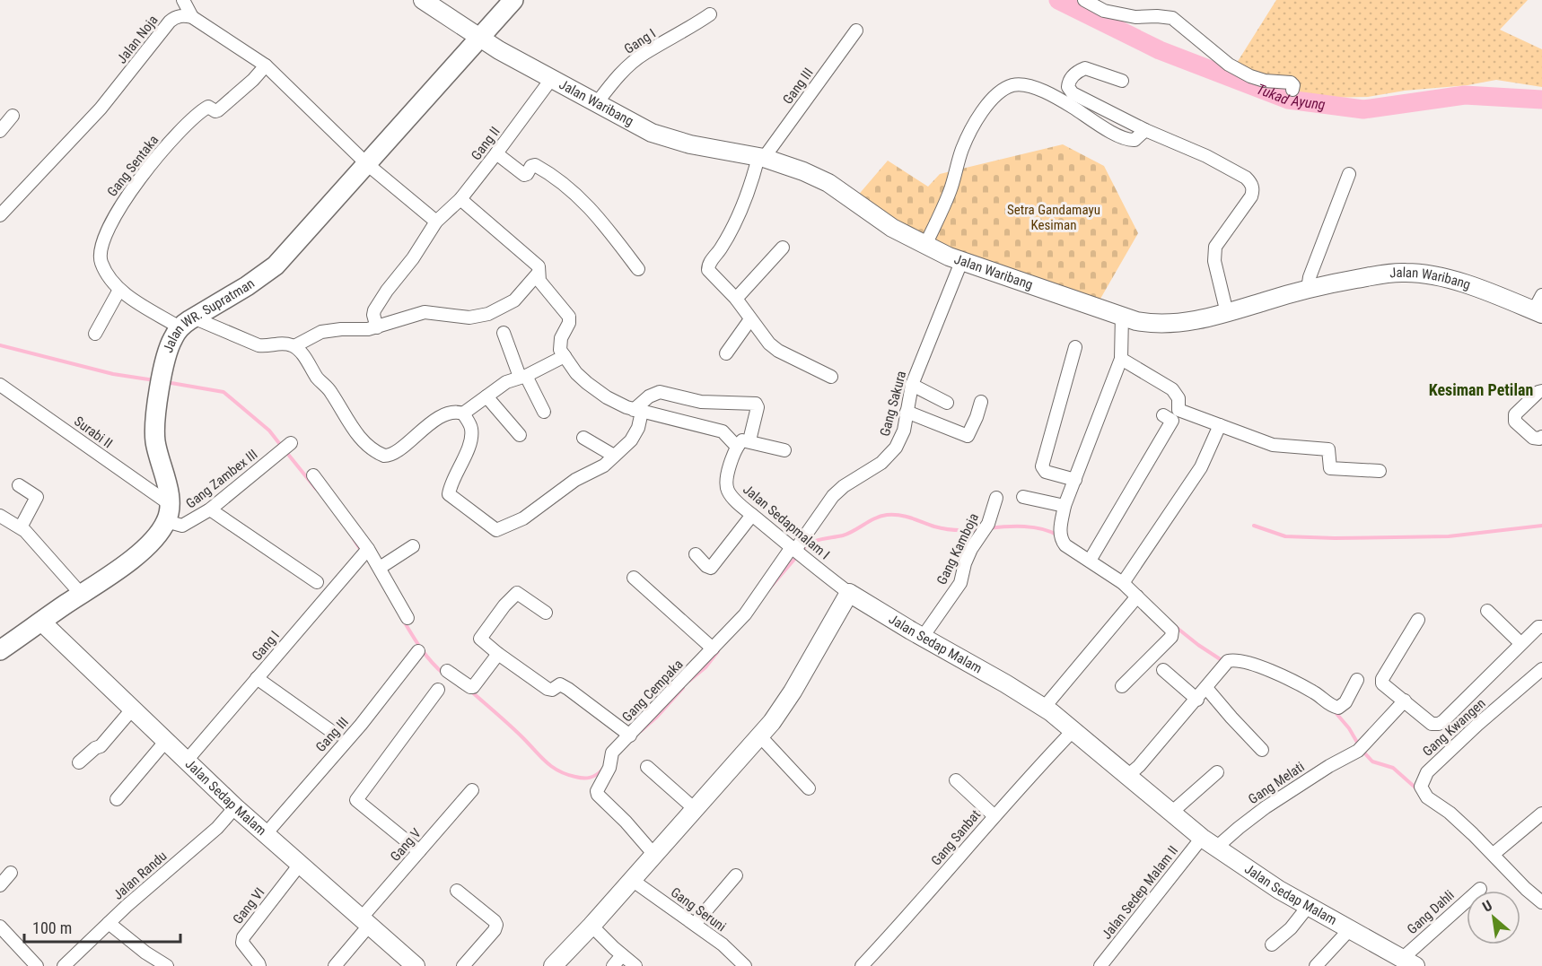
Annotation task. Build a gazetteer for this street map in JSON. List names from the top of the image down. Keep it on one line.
{"streets":{"main road":["Jalan WR. Supratman"],"street":["Jalan Noja","Gang I","Gang III","Jalan Waribang","Gang II","Gang Sentaka","Gang Sakura","Surabi II","Gang Zambex III","Jalan Sedapmalam I","Gang Kamboja","Jalan Sedap Malam","Gang Cempaka","Gang Kwangen","Gang Melati","Gang Sanbat","Gang V","Jalan Randu","Jalan Sedep Malam II","Gang VI","Gang Seruni","Gang Dahli"]},"crossings":[["Gang I","Jalan Waribang"],["Gang I","Jalan Sedap Malam"],["Gang III","Jalan Waribang"],["Gang III","Jalan Sedap Malam"],["Jalan Waribang","Gang II"],["Jalan Waribang","Jalan WR. Supratman"],["Jalan Waribang","Gang Sakura"],["Gang Sentaka","Jalan WR. Supratman"],["Jalan WR. Supratman","Surabi II"],["Jalan WR. Supratman","Gang Zambex III"],["Gang Sakura","Jalan Sedapmalam I"],["Gang Sakura","Gang Cempaka"],["Surabi II","Gang Zambex III"],["Jalan Sedapmalam I","Jalan Sedap Malam"],["Jalan Sedapmalam I","Gang Cempaka"],["Gang Kamboja","Jalan Sedap Malam"],["Jalan Sedap Malam","Gang Melati"],["Jalan Sedap Malam","Gang Sanbat"],["Jalan Sedap Malam","Gang V"],["Jalan Sedap Malam","Jalan Randu"],["Jalan Sedap Malam","Jalan Sedep Malam II"],["Jalan Sedap Malam","Gang VI"],["Jalan Sedap Malam","Gang Dahli"],["Gang Melati","Jalan Sedep Malam II"]],"districts":["Kesiman Petilan"],"water":["Tukad Ayung"],"parks":["Setra Gandamayu Kesiman"],"scale_bar":"100 m","north":"top left"}
